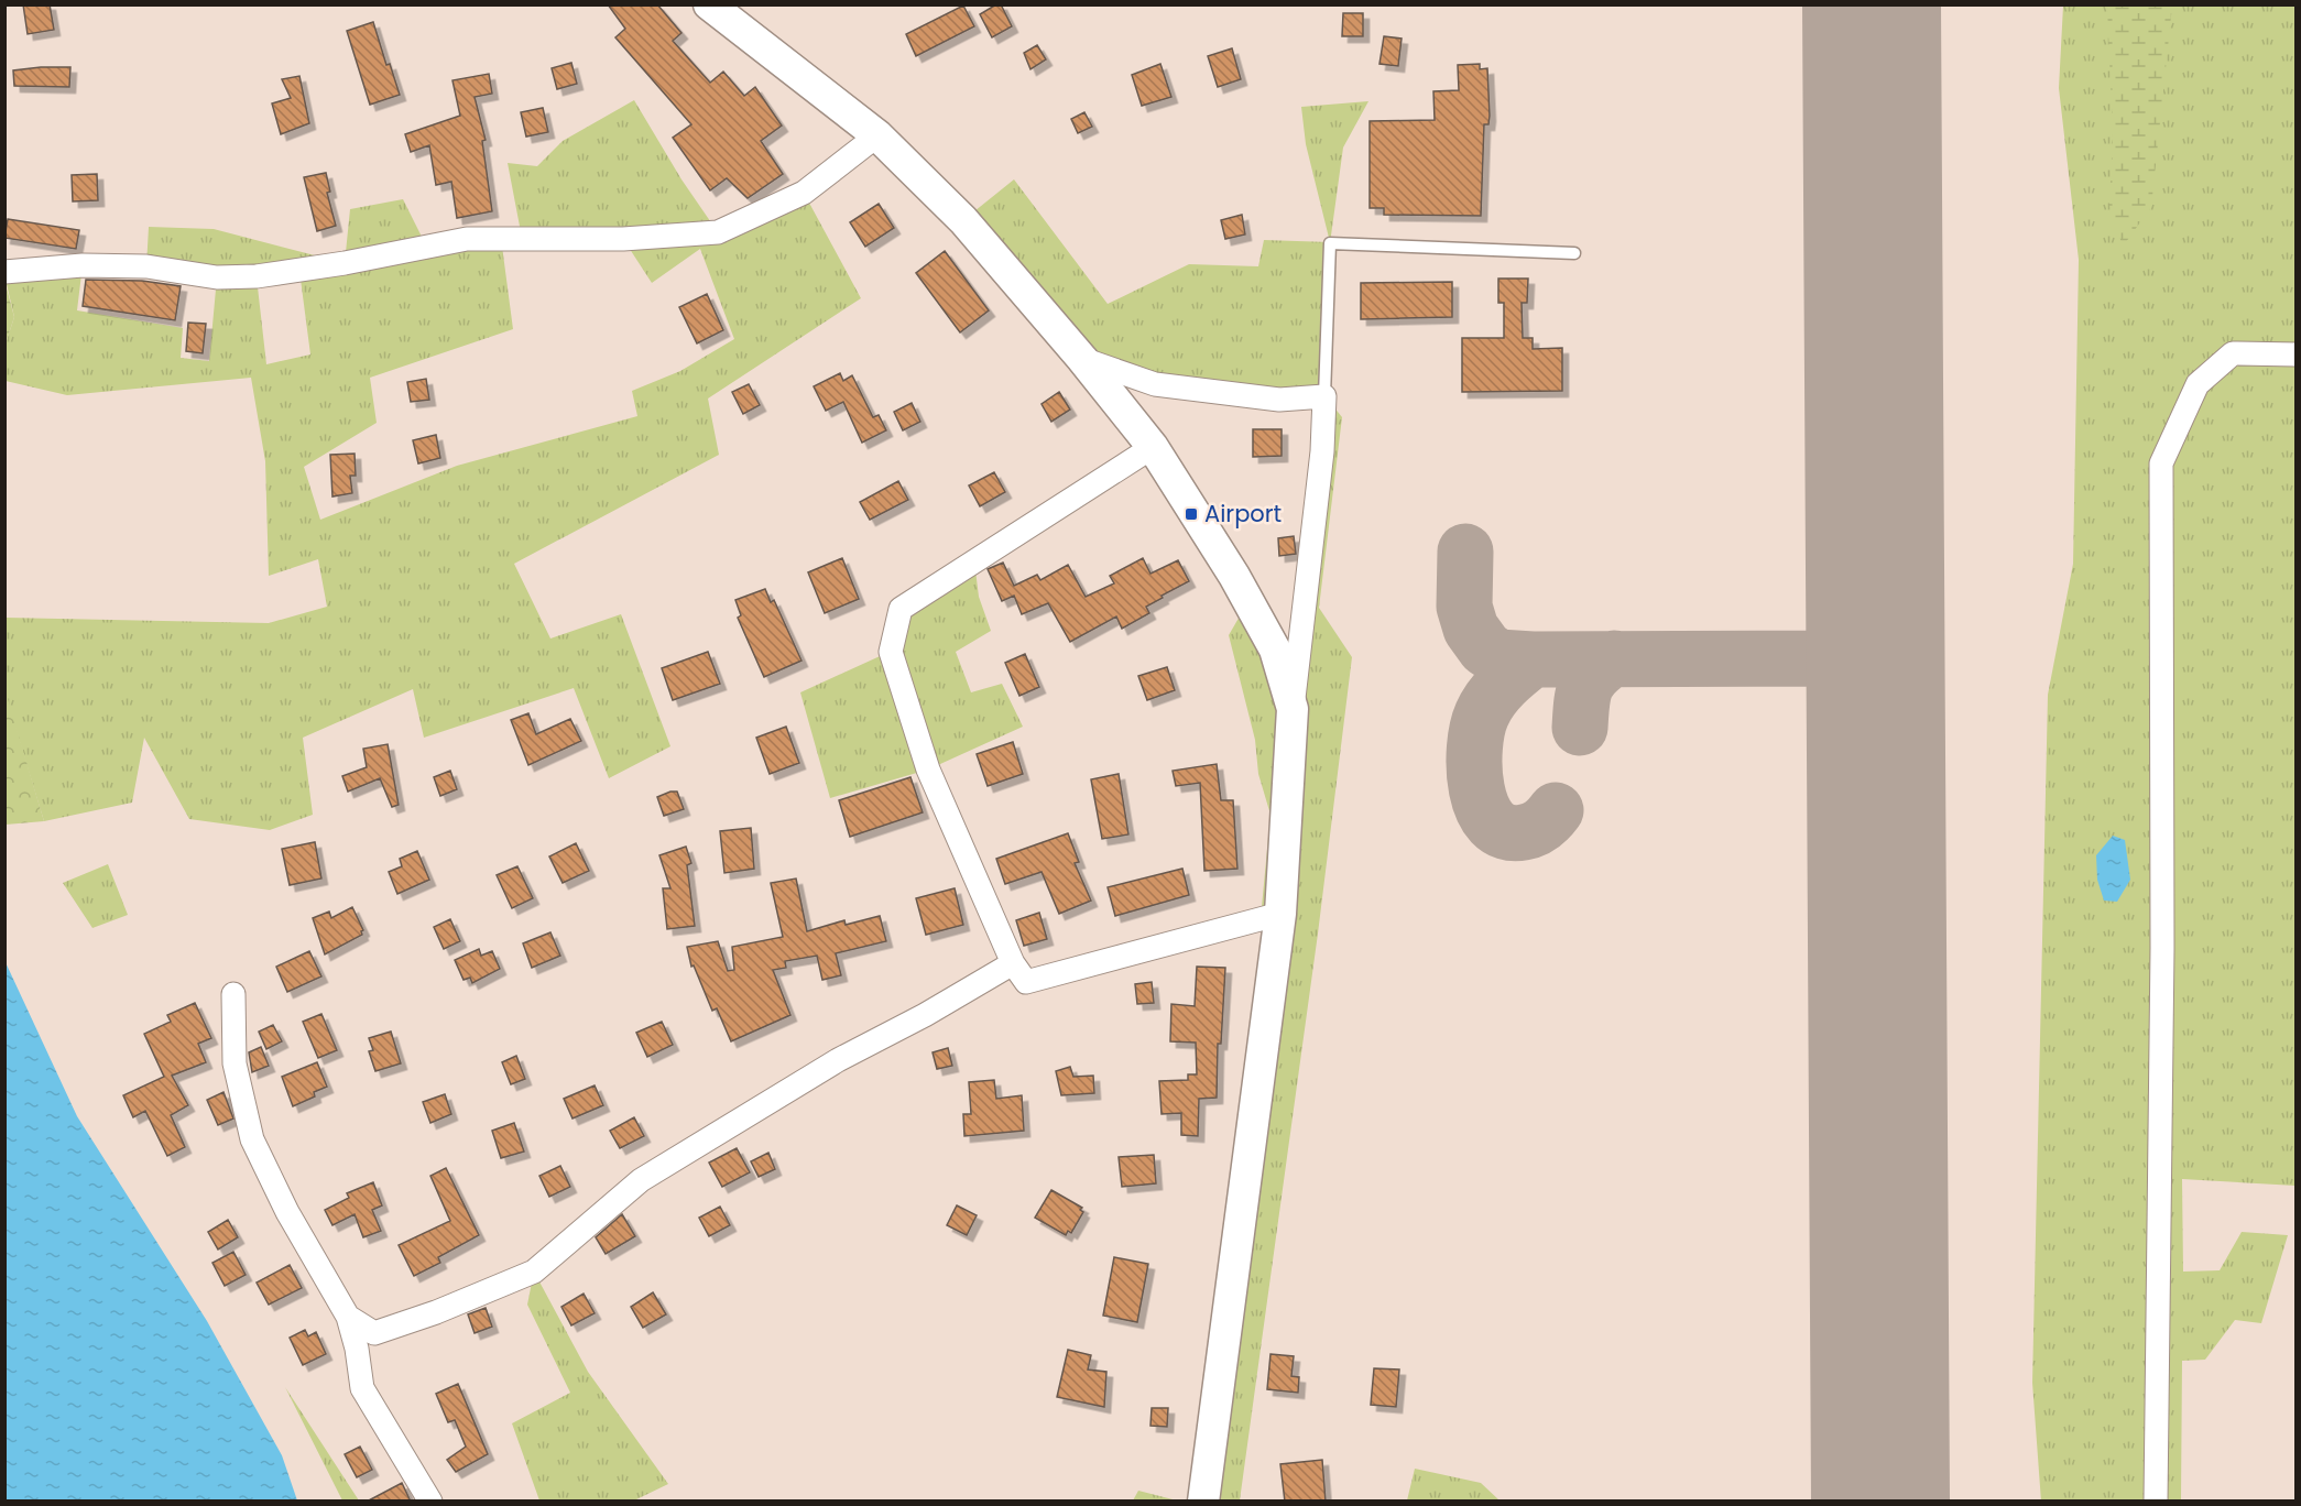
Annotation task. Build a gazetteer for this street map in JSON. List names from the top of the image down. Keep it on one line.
{"places":{"transit":["Airport"]}}
